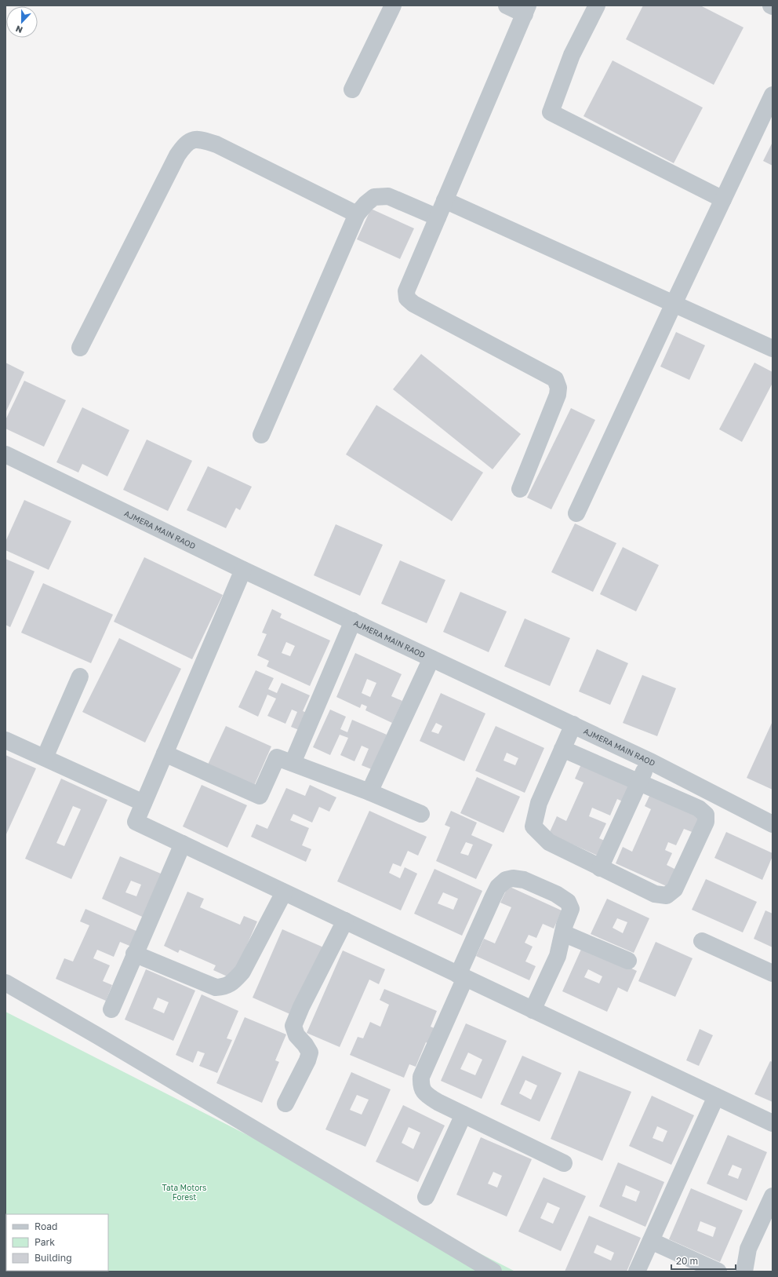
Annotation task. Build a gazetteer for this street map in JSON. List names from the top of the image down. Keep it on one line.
{"streets":{"street":["AJMERA MAIN RAOD"]},"parks":["Tata Motors Forest"],"legend":["Road","Park","Building"],"scale_bar":"20 m","north":"bottom"}
